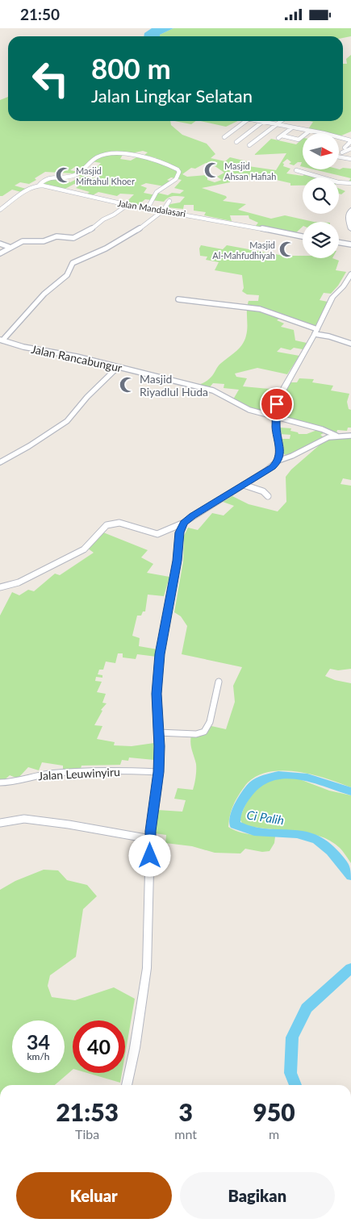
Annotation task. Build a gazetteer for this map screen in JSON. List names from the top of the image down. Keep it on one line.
{"streets":{"street":["Jalan Mandalasari","Jalan Rancabungur","Jalan Leuwinyiru"]},"water":["Ci Palih"],"places":{"mosque":["Masjid Ahsan Hafiah","Masjid Miftahul Khoer","Masjid Al-Mahfudhiyah","Masjid Riyadlul Huda"]},"north":"right","page":{"status":"21:50","turn":["800 m","Jalan Lingkar Selatan"],"speed":"34 km/h","limit":"40","eta":["21:53","Tiba","3","mnt","950","m"],"buttons":["Keluar","Bagikan"]}}
